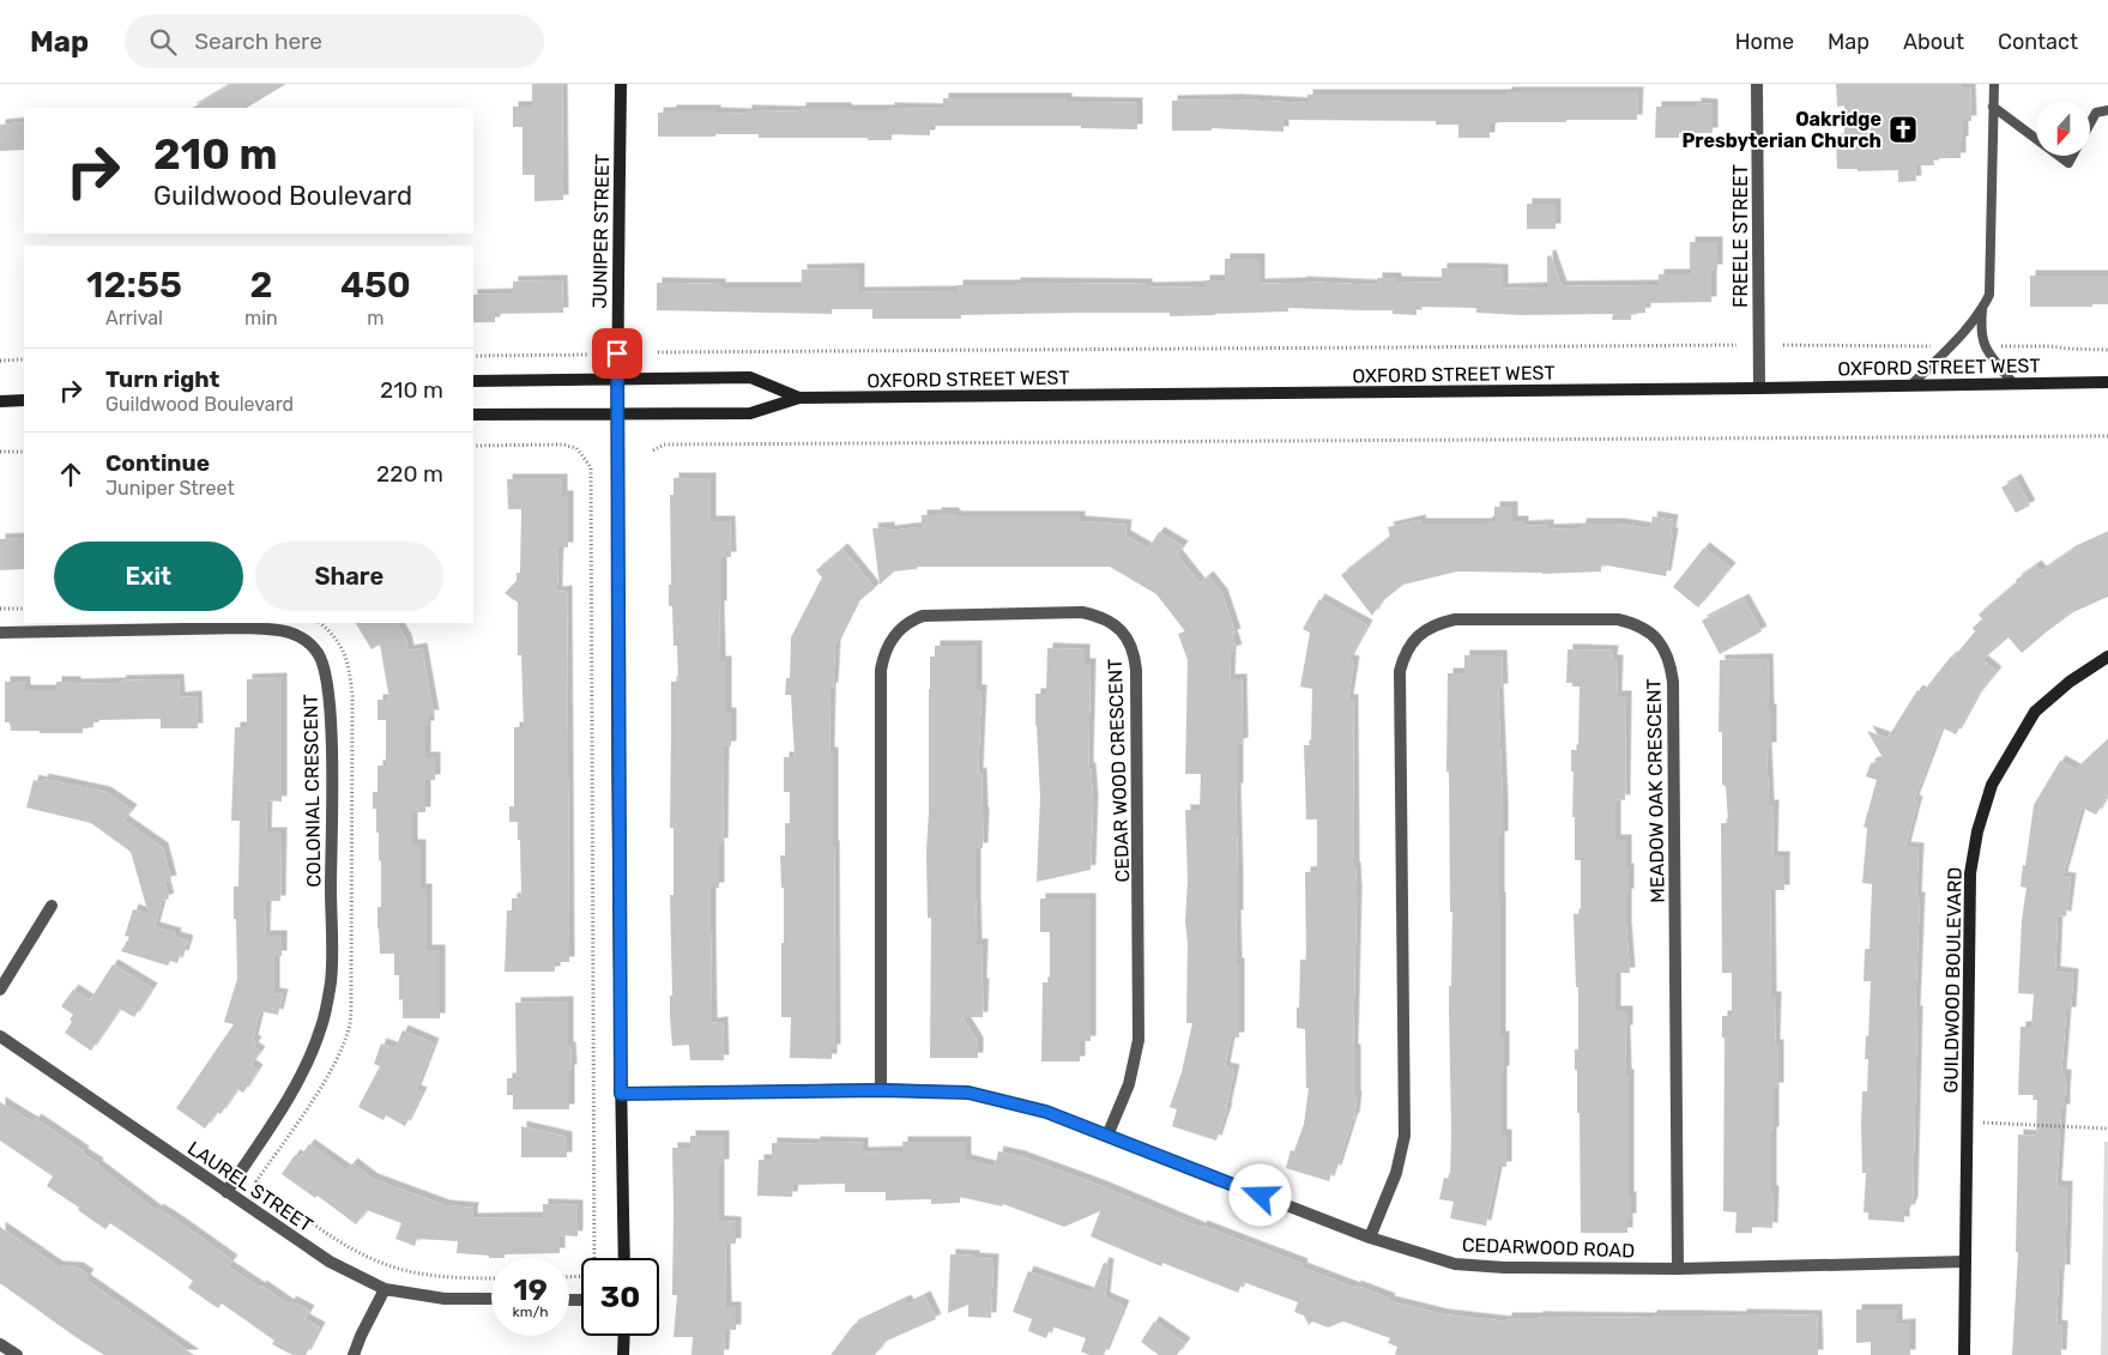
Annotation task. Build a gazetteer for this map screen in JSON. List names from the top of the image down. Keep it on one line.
{"streets":{"main road":["JUNIPER STREET","OXFORD STREET WEST","GUILDWOOD BOULEVARD"],"street":["FREELE STREET","CEDAR WOOD CRESCENT","COLONIAL CRESCENT","MEADOW OAK CRESCENT","LAUREL STREET","CEDARWOOD ROAD"]},"crossings":[["JUNIPER STREET","OXFORD STREET WEST"],["FREELE STREET","OXFORD STREET WEST"],["CEDAR WOOD CRESCENT","CEDARWOOD ROAD"],["COLONIAL CRESCENT","LAUREL STREET"],["MEADOW OAK CRESCENT","CEDARWOOD ROAD"],["GUILDWOOD BOULEVARD","CEDARWOOD ROAD"]],"places":{"church":["Oakridge Presbyterian Church"]},"north":"bottom","page":{"header":"Map","search":"Search here","nav":["Home","Map","About","Contact"],"turn":["210 m","Guildwood Boulevard"],"eta":["12:55","Arrival","2","min","450","m"],"list":[{"name":"Turn right","note":"Guildwood Boulevard","value":"210 m"},{"name":"Continue","note":"Juniper Street","value":"220 m"}],"buttons":["Exit","Share"],"speed":"19 km/h","limit":"30"}}
